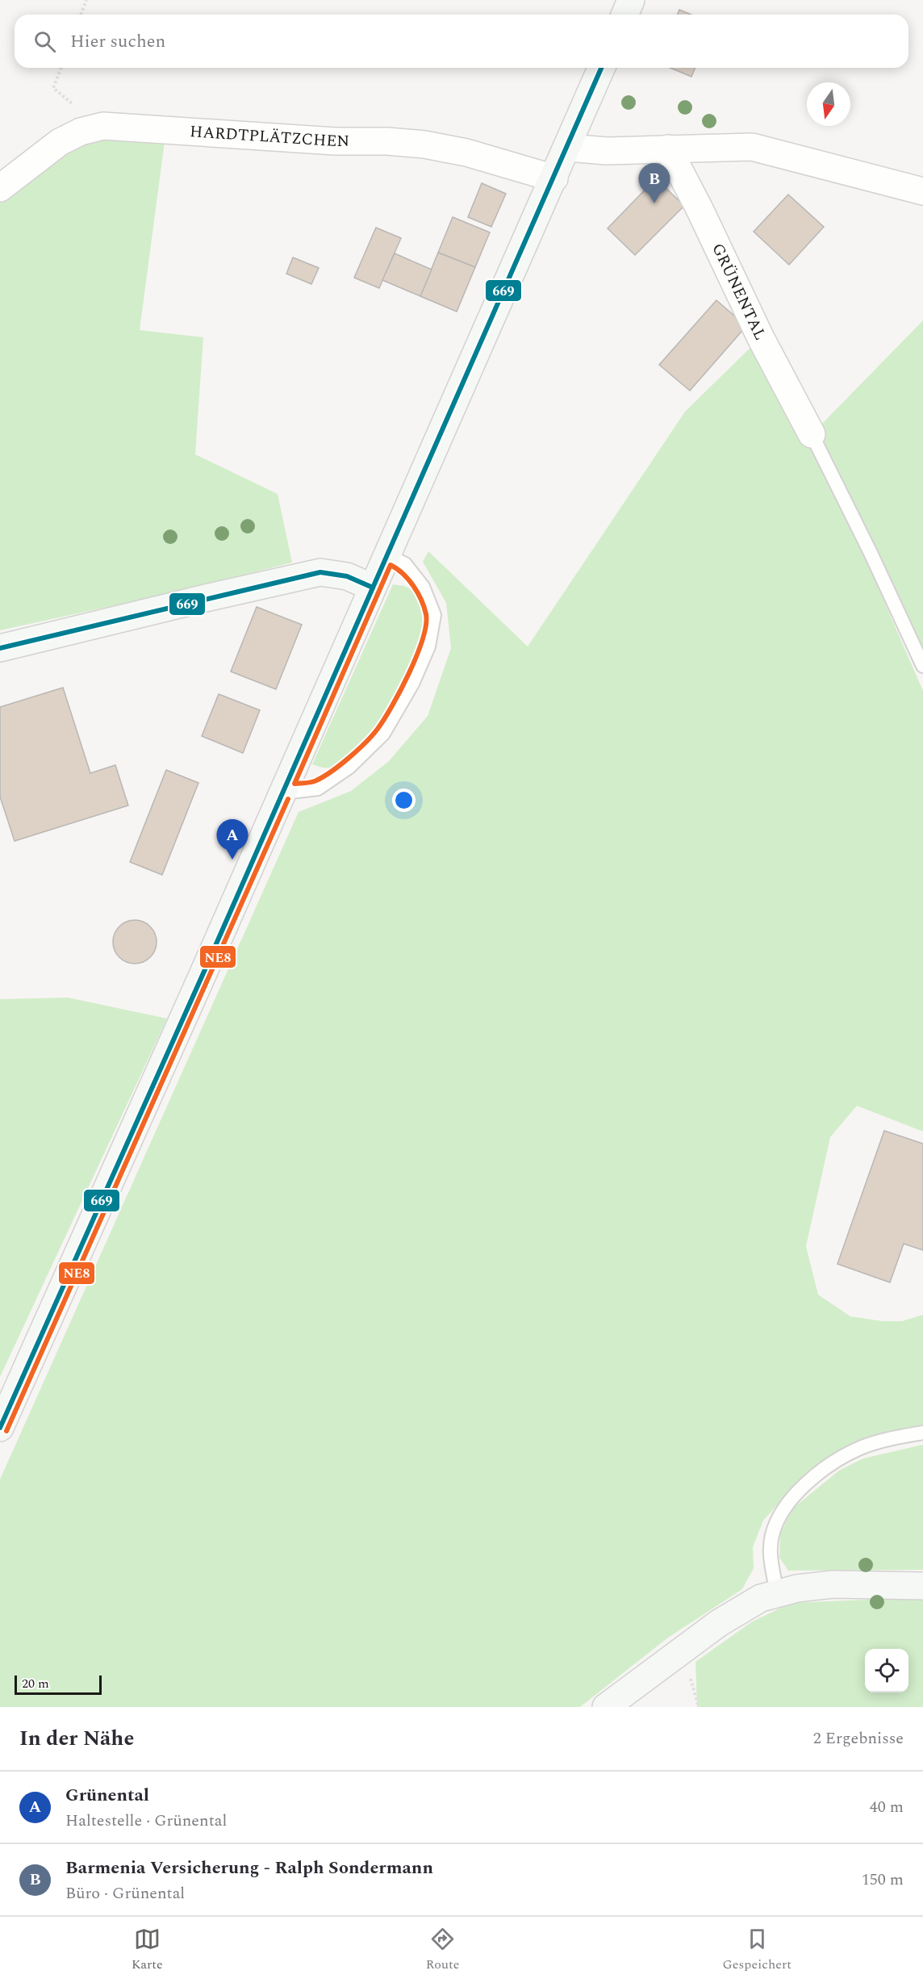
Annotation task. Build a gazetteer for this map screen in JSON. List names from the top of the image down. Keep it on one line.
{"streets":{"street":["HARDTPLÄTZCHEN","GRÜNENTAL"]},"lines":["transit line 669","transit line NE8"],"scale_bar":"20 m","north":"bottom","page":{"search":"Hier suchen","pins":["B","A"],"scale":"20 m","heading":["In der Nähe","2 Ergebnisse"],"list":[{"mark":"A","name":"Grünental","note":"Haltestelle · Grünental","value":"40 m"},{"mark":"B","name":"Barmenia Versicherung - Ralph Sondermann","note":"Büro · Grünental","value":"150 m"}],"nav":["Karte","Route","Gespeichert"]}}
